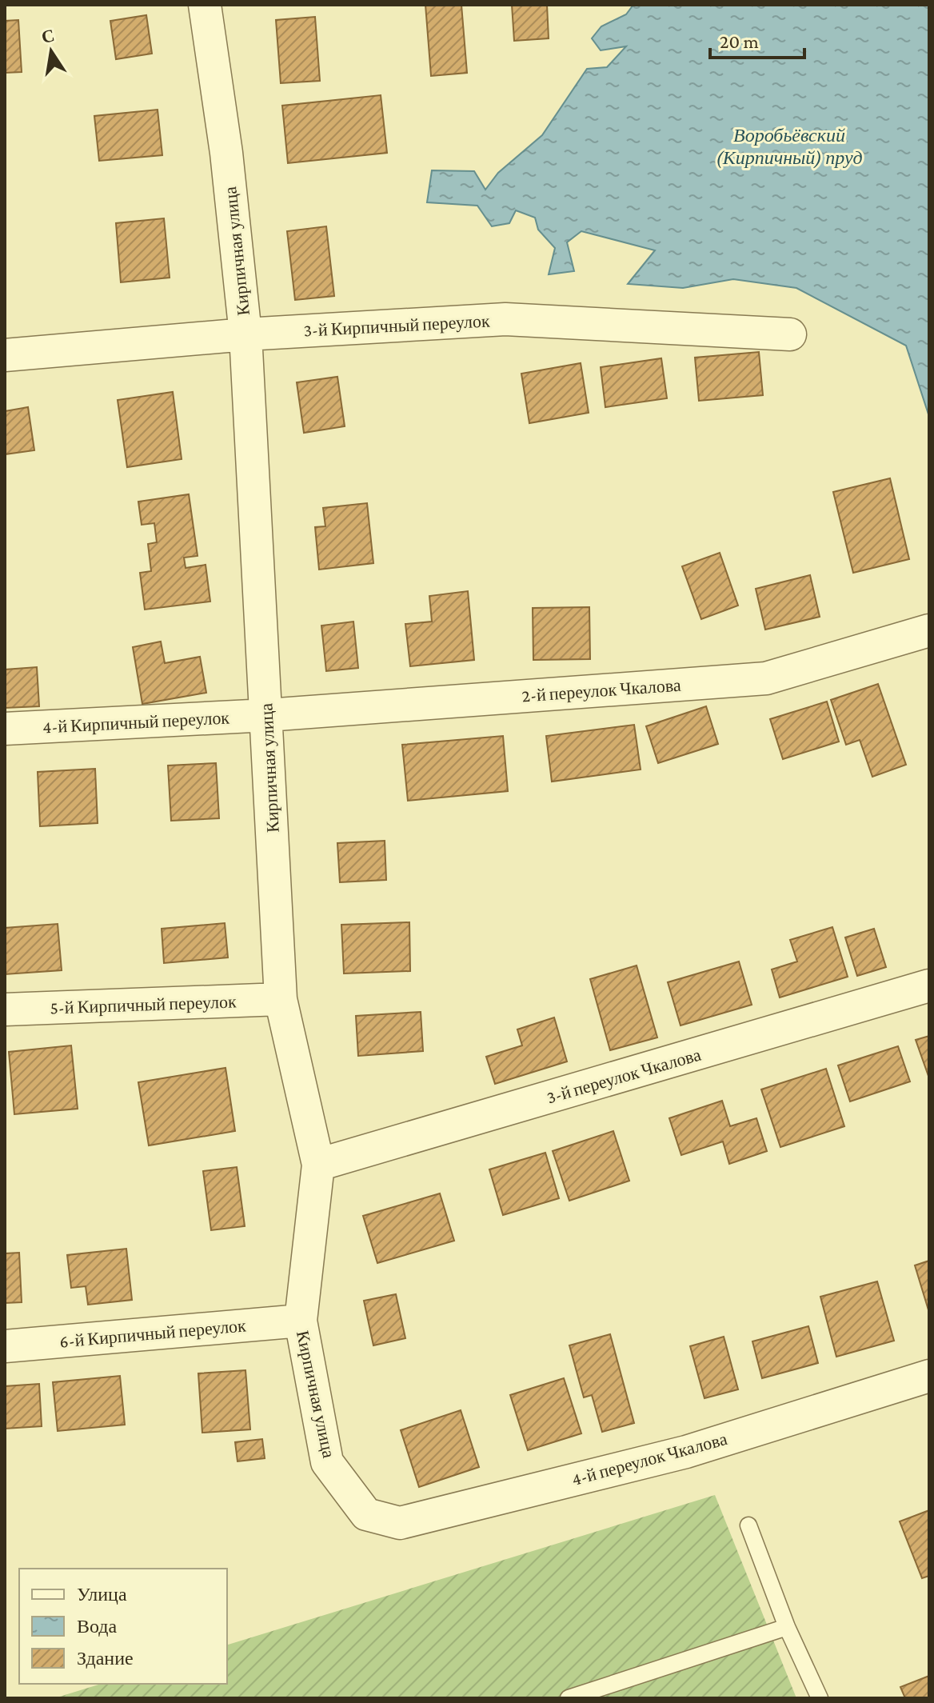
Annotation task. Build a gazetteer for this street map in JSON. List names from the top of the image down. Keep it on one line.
{"streets":{"street":["Кирпичная улица","3-й Кирпичный переулок","2-й переулок Чкалова","4-й Кирпичный переулок","5-й Кирпичный переулок","3-й переулок Чкалова","6-й Кирпичный переулок","4-й переулок Чкалова"]},"crossings":[["Кирпичная улица","3-й Кирпичный переулок"],["Кирпичная улица","2-й переулок Чкалова"],["Кирпичная улица","4-й Кирпичный переулок"],["Кирпичная улица","5-й Кирпичный переулок"],["Кирпичная улица","3-й переулок Чкалова"],["Кирпичная улица","6-й Кирпичный переулок"],["Кирпичная улица","4-й переулок Чкалова"],["2-й переулок Чкалова","4-й Кирпичный переулок"]],"water":["Воробьёвский (Кирпичный) пруд"],"legend":["Улица","Вода","Здание"],"scale_bar":"20 m","north":"top"}
